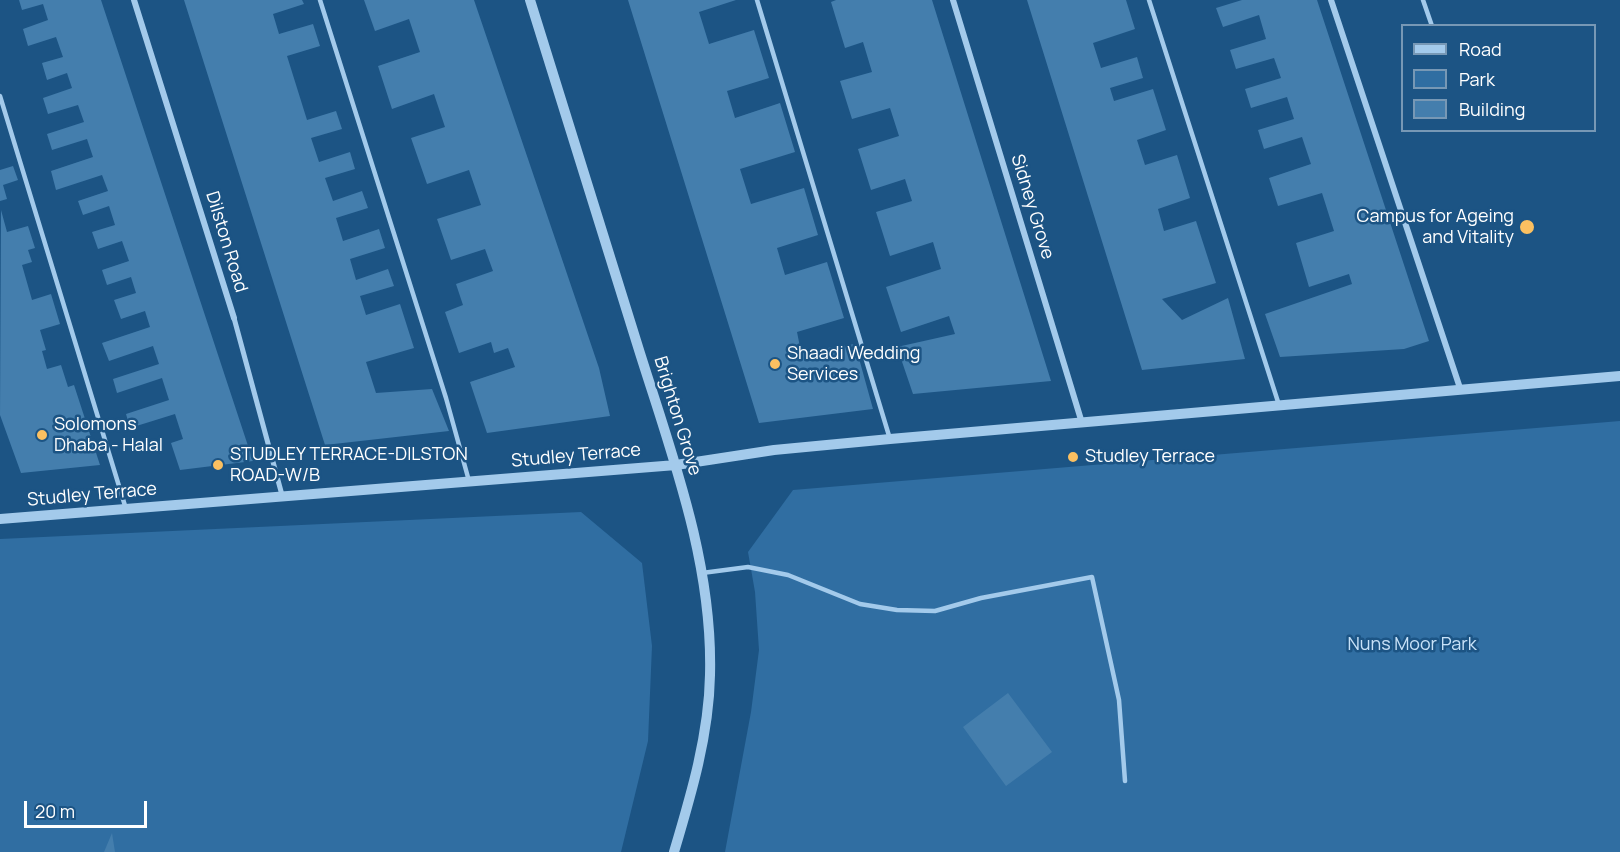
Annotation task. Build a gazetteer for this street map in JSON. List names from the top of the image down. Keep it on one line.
{"streets":{"street":["Sidney Grove","Dilston Road","Brighton Grove","Studley Terrace"]},"crossings":[["Sidney Grove","Studley Terrace"],["Dilston Road","Studley Terrace"],["Brighton Grove","Studley Terrace"]],"parks":["Nuns Moor Park"],"places":["Campus for Ageing and Vitality","Shaadi Wedding Services","Solomons Dhaba - Halal","Studley Terrace","STUDLEY TERRACE-DILSTON ROAD-W/B"],"legend":["Road","Park","Building"],"scale_bar":"20 m"}
